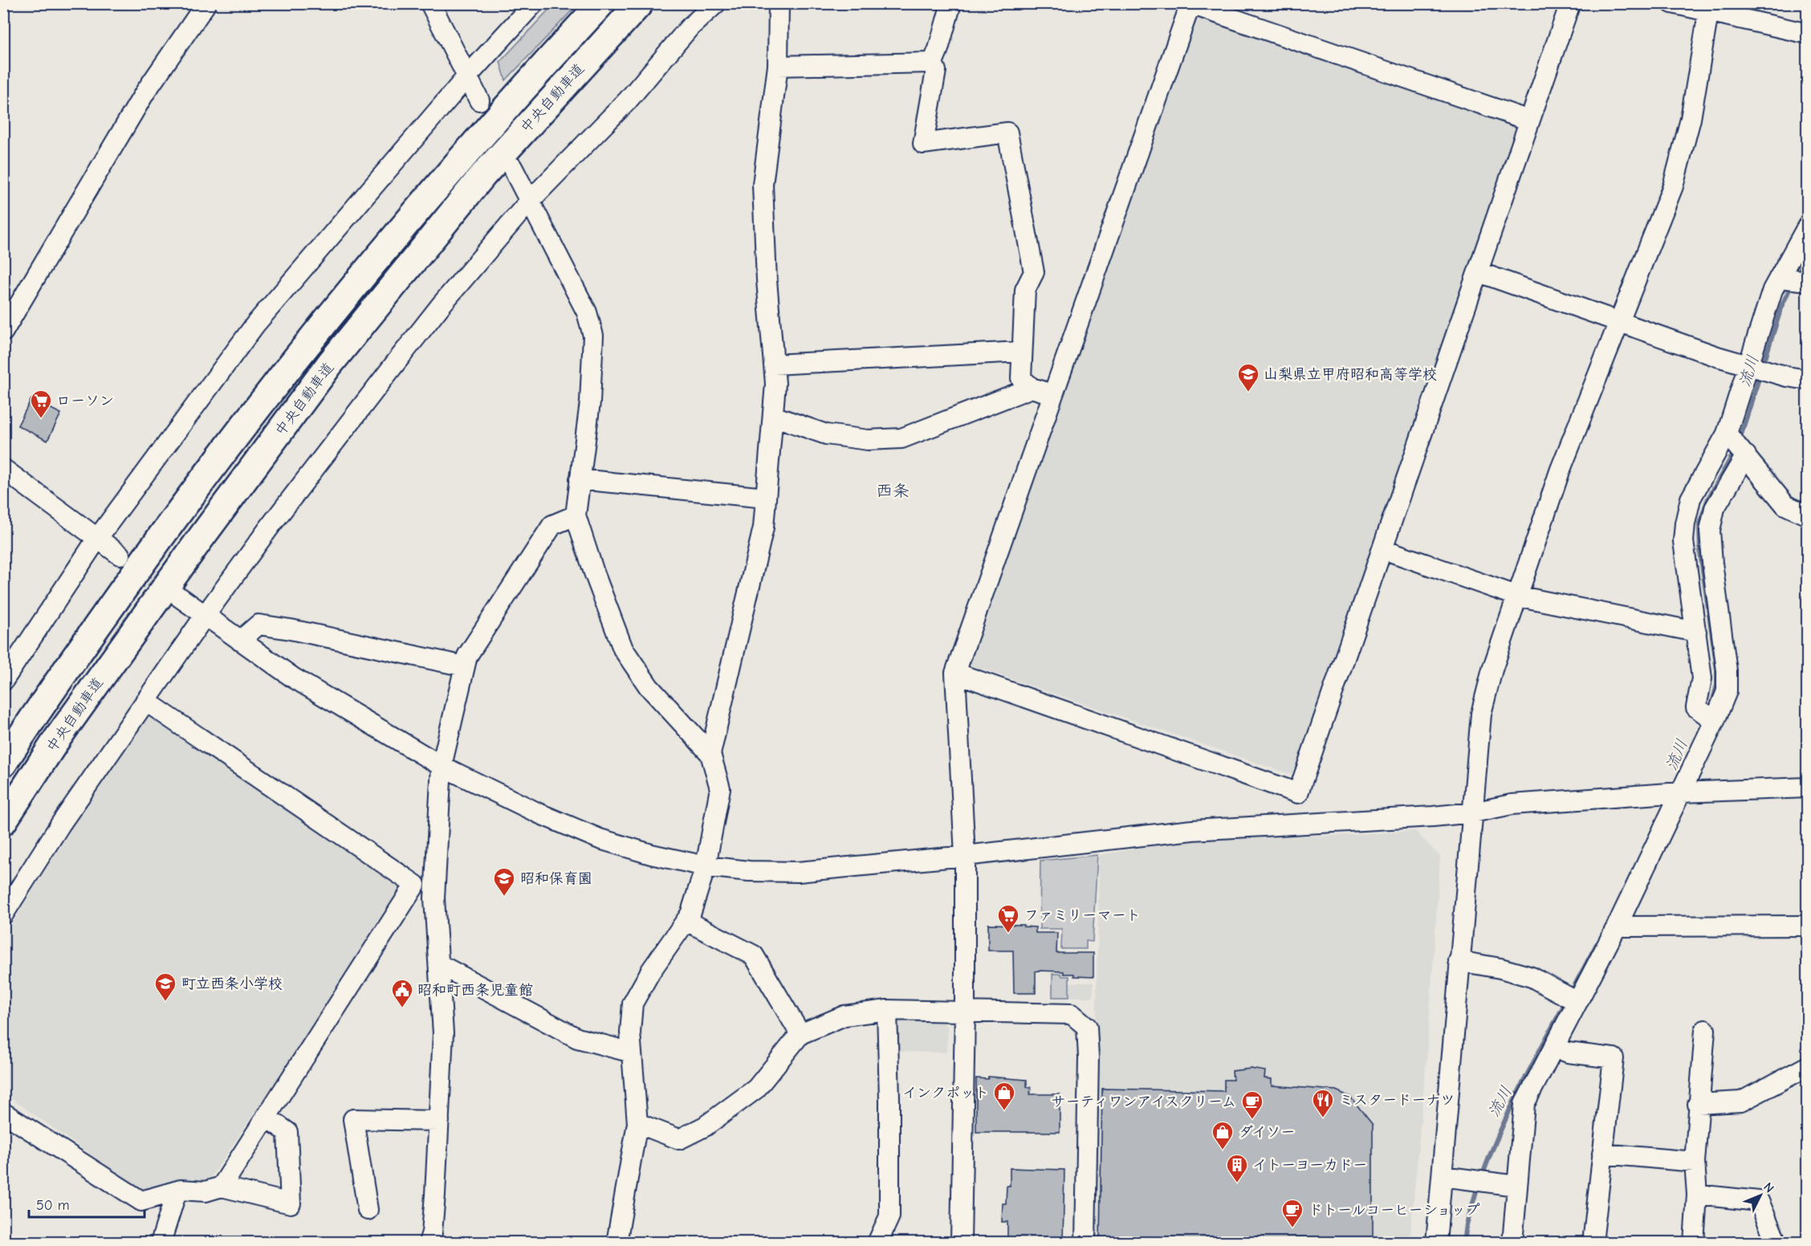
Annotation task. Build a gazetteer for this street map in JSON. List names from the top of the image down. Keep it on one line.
{"streets":{"highway":["中央自動車道"]},"districts":["西条"],"water":["流川"],"places":{"school or university":["山梨県立甲府昭和高等学校","昭和保育園","町立西条小学校"],"supermarket":["ローソン","ファミリーマート"],"public building":["昭和町西条児童館"],"shop":["インクポット","ダイソー"],"restaurant":["ミスタードーナツ"],"cafe":["サーティワンアイスクリーム","ドトールコーヒーショップ"],"building":["イトーヨーカドー"]},"scale_bar":"50 m","north":"top right"}
